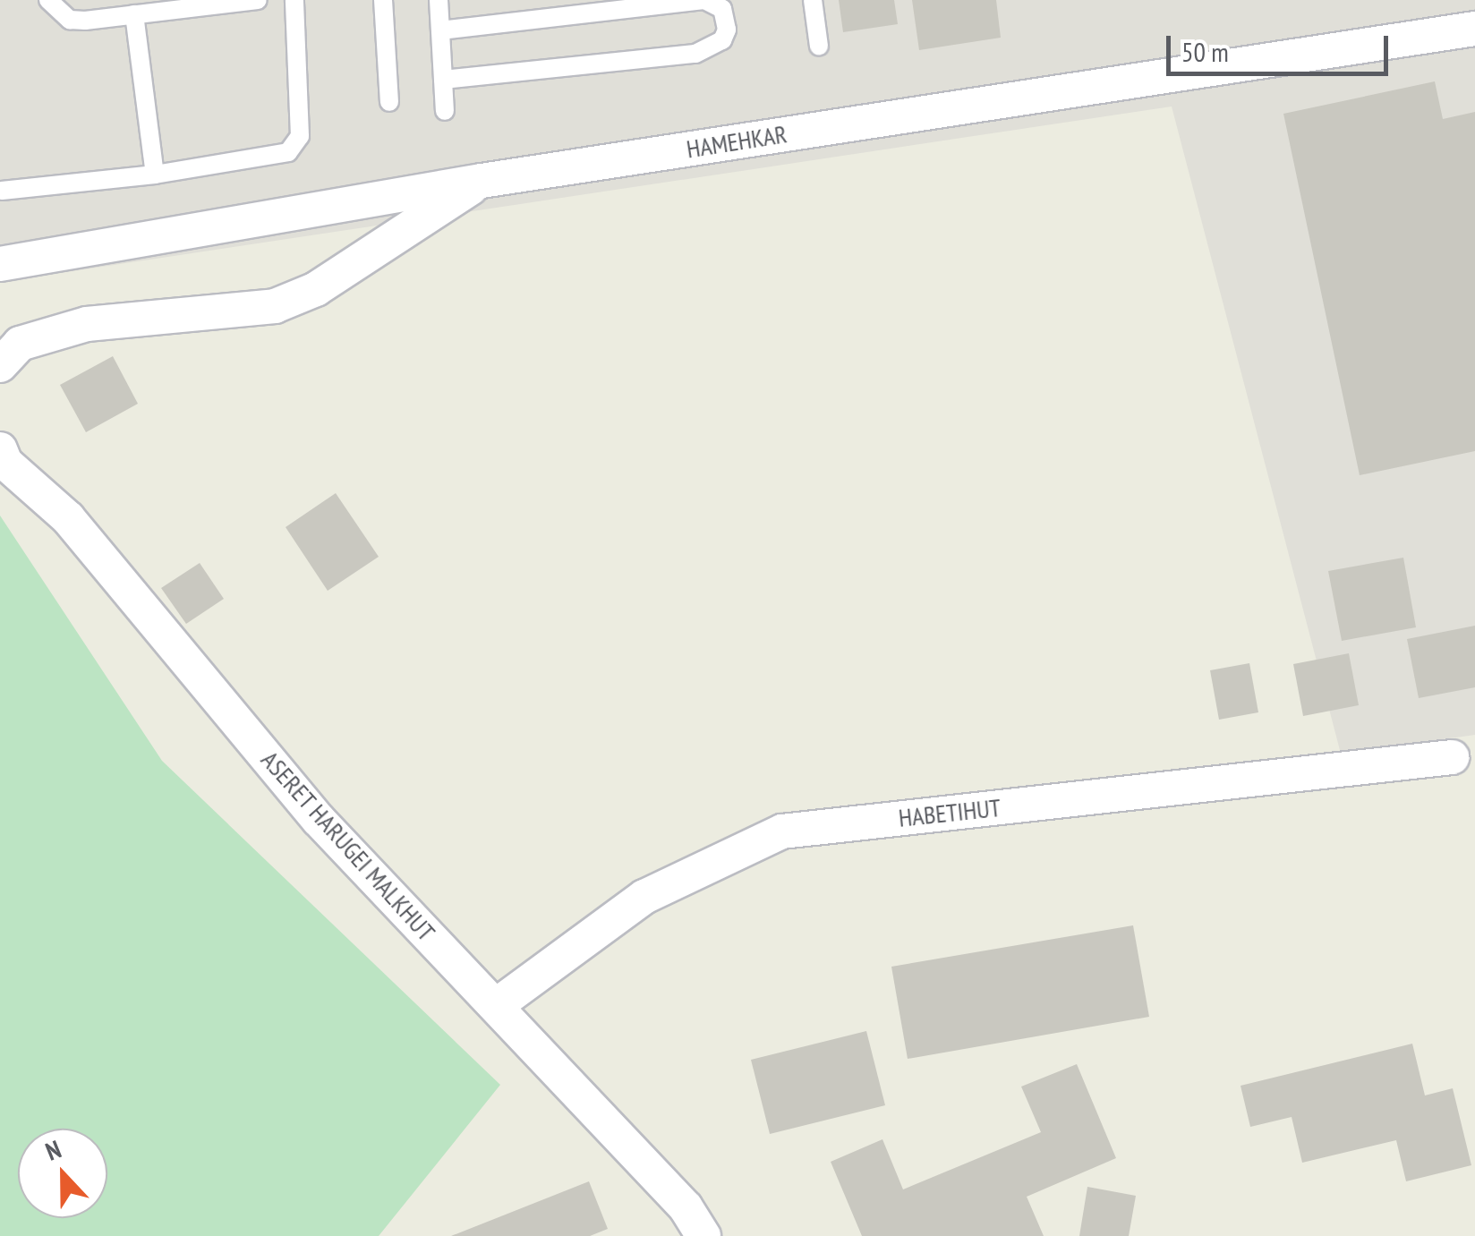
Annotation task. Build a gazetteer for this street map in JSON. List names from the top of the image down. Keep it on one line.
{"streets":{"street":["HAMEHKAR","HABETIHUT","ASERET HARUGEI MALKHUT"]},"crossings":[["HABETIHUT","ASERET HARUGEI MALKHUT"]],"scale_bar":"50 m","north":"top"}
